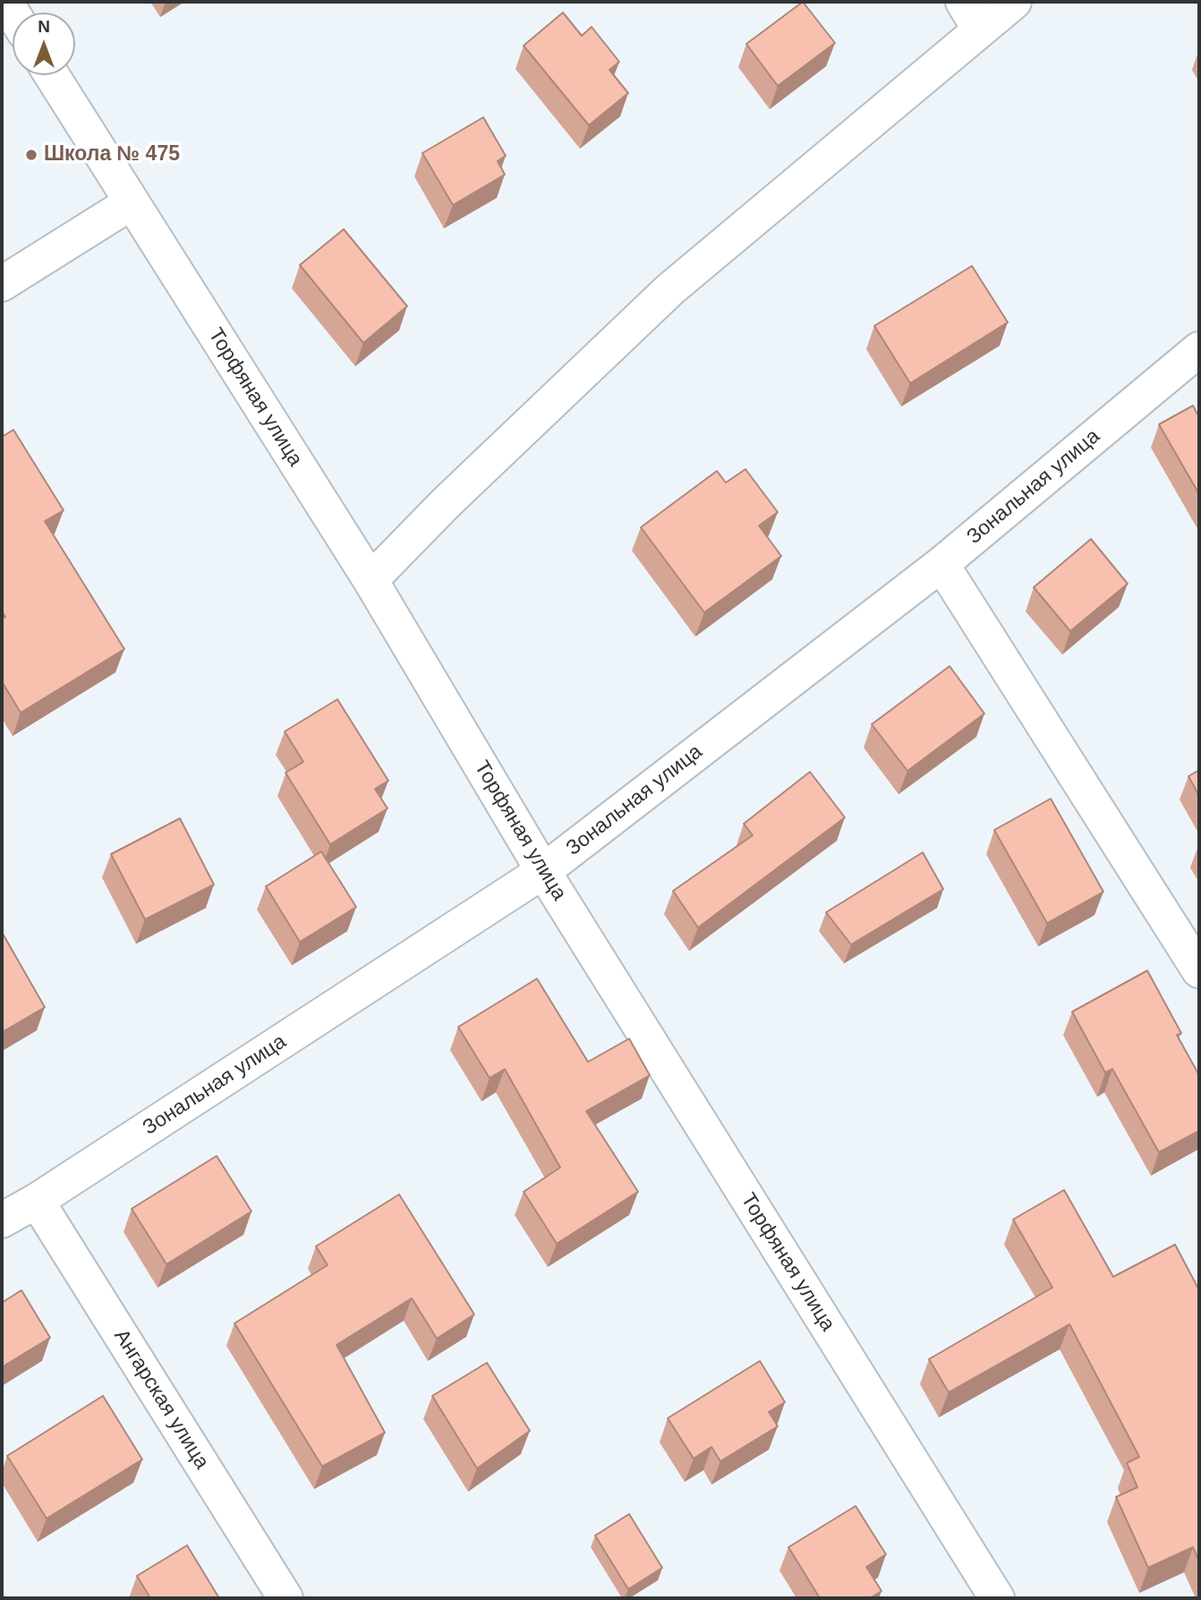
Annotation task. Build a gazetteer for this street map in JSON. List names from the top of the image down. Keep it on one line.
{"streets":{"street":["Торфяная улица","Зональная улица","Ангарская улица"]},"crossings":[["Торфяная улица","Зональная улица"],["Зональная улица","Ангарская улица"]],"places":["Школа № 475"],"north":"top"}
